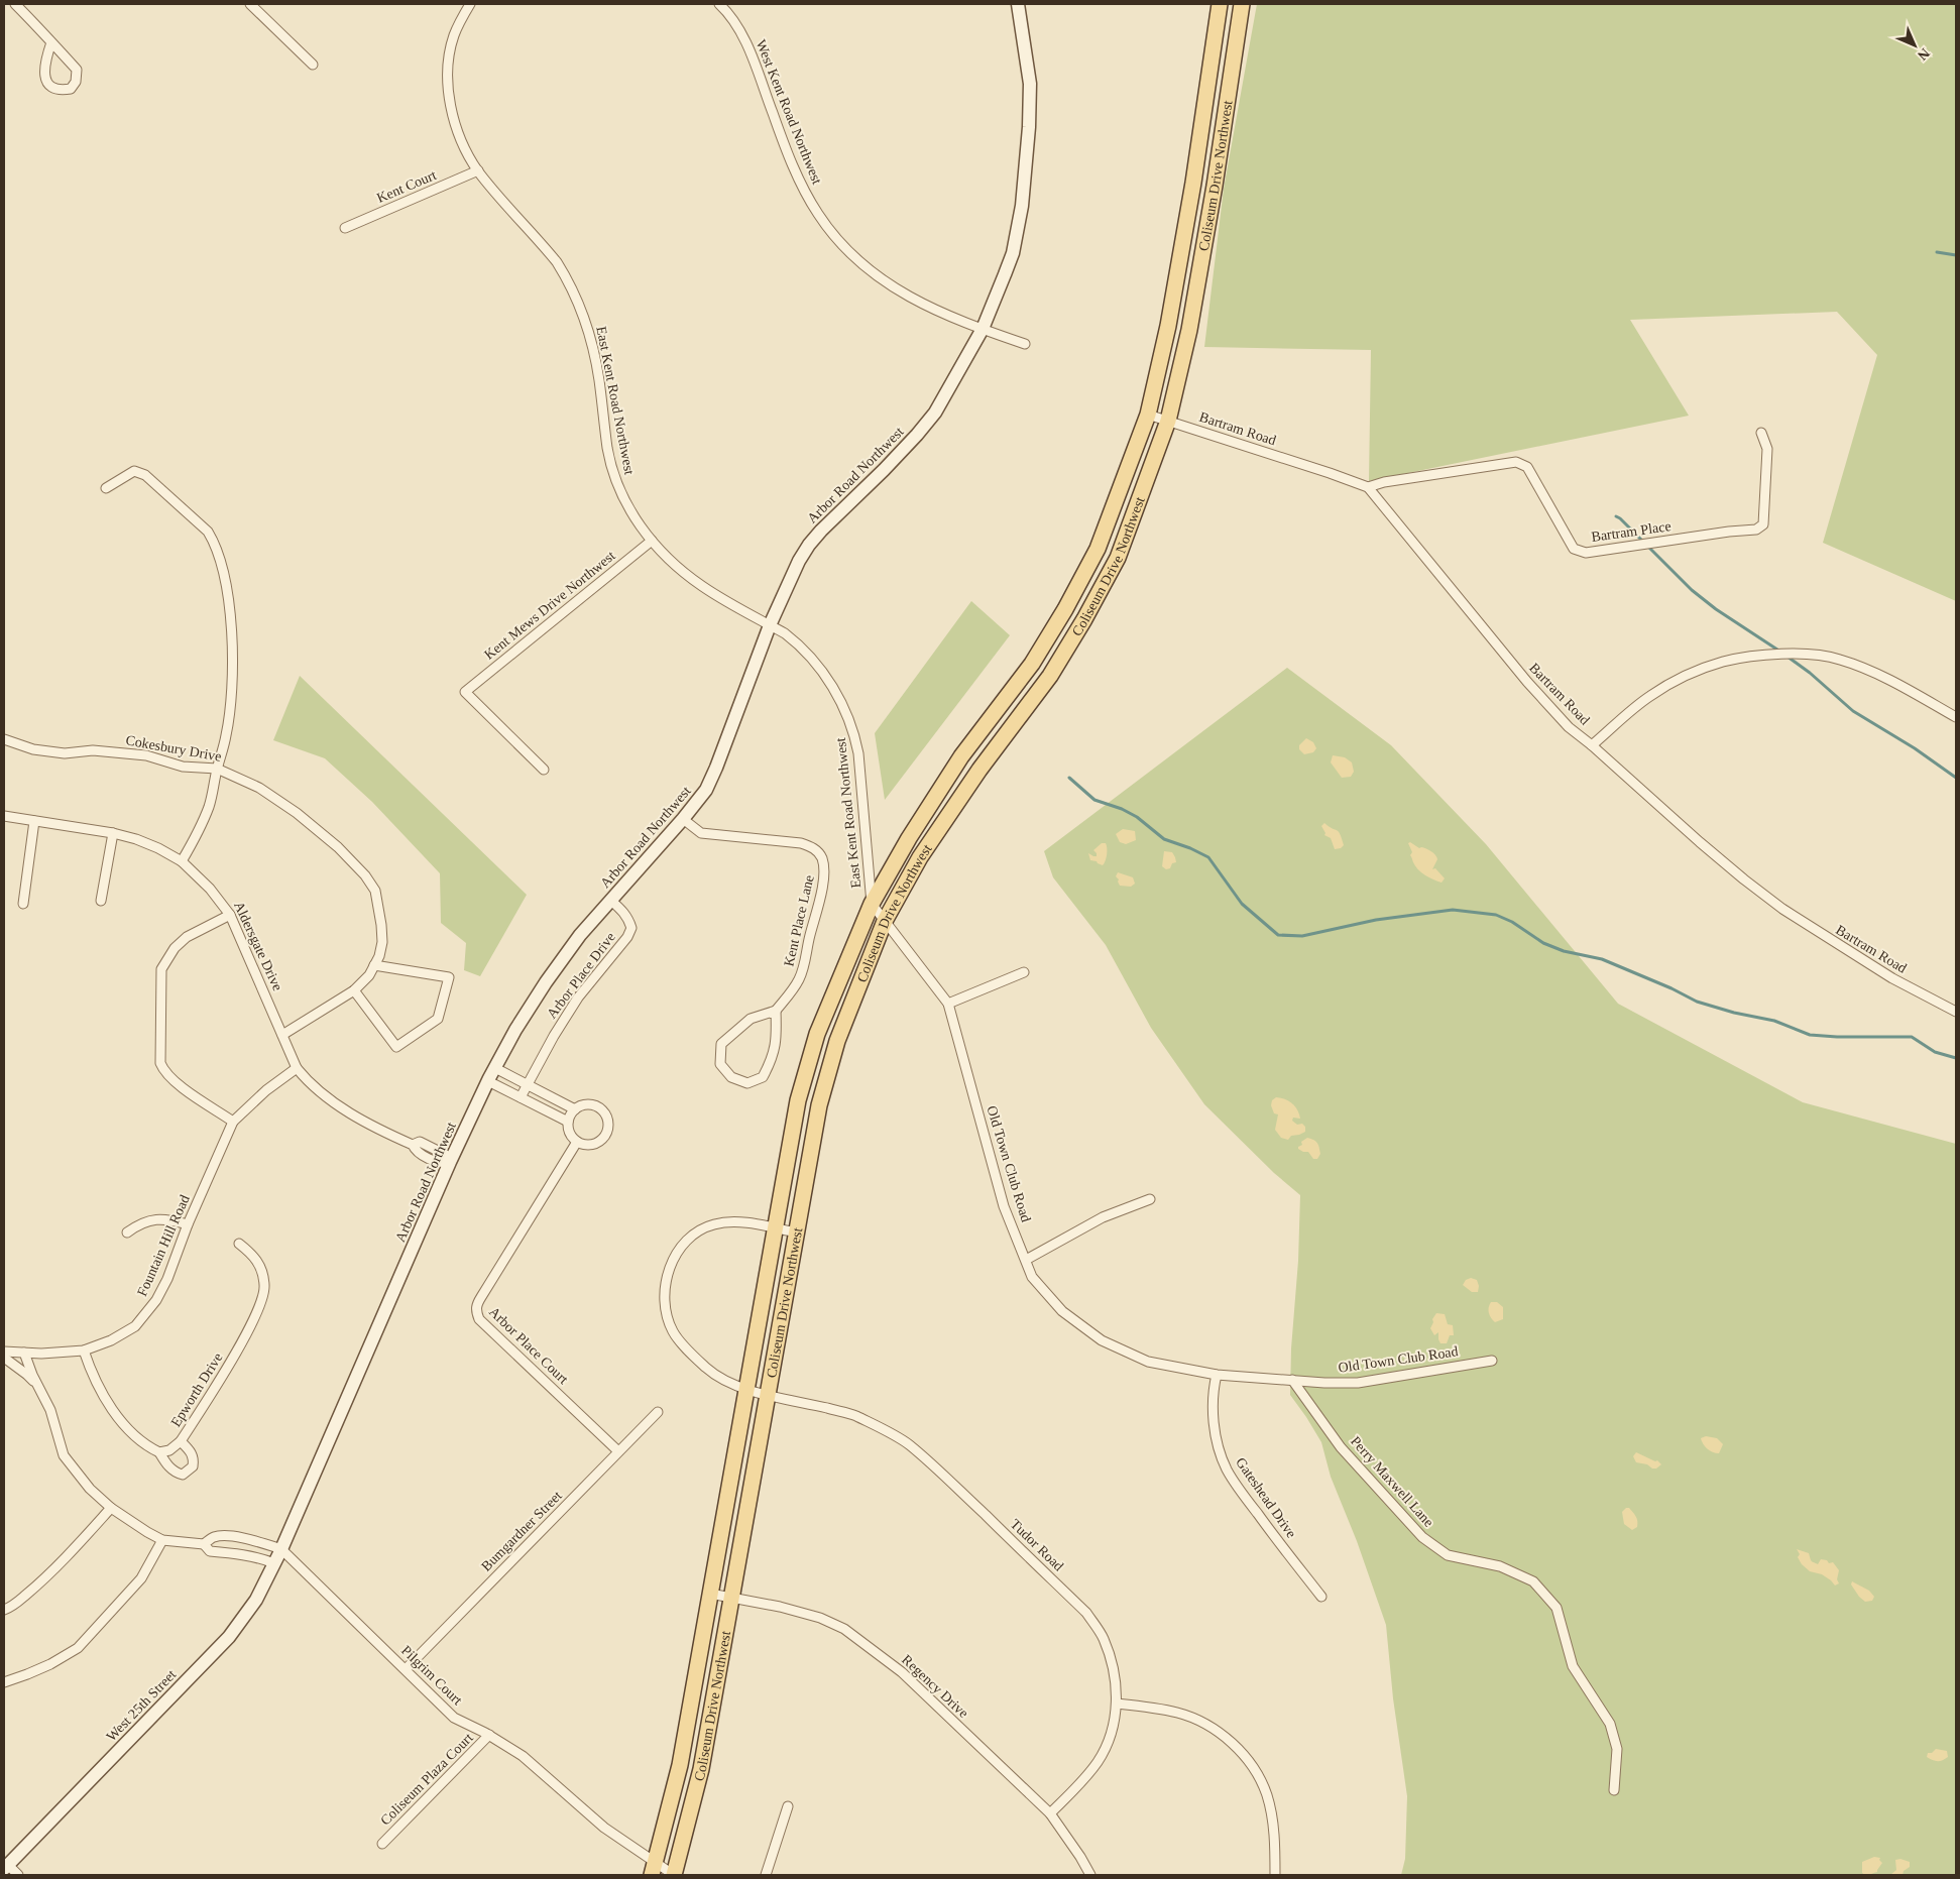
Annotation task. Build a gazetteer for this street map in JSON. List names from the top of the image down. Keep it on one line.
{"streets":{"main road":["Coliseum Drive Northwest"],"street":["West Kent Road Northwest","Kent Court","East Kent Road Northwest","Bartram Road","Arbor Road Northwest","Bartram Place","Kent Mews Drive Northwest","Cokesbury Drive","Kent Place Lane","Aldersgate Drive","Arbor Place Drive","Old Town Club Road","Fountain Hill Road","Arbor Place Court","Epworth Drive","Perry Maxwell Lane","Gateshead Drive","Bumgardner Street","Tudor Road","Pilgrim Court","Regency Drive","West 25th Street","Coliseum Plaza Court"]},"crossings":[["West Kent Road Northwest","Arbor Road Northwest"],["Coliseum Drive Northwest","East Kent Road Northwest"],["Coliseum Drive Northwest","Bartram Road"],["Coliseum Drive Northwest","Old Town Club Road"],["Coliseum Drive Northwest","Tudor Road"],["Coliseum Drive Northwest","Pilgrim Court"],["Coliseum Drive Northwest","Regency Drive"],["Kent Court","East Kent Road Northwest"],["East Kent Road Northwest","Arbor Road Northwest"],["East Kent Road Northwest","Kent Mews Drive Northwest"],["East Kent Road Northwest","Old Town Club Road"],["Bartram Road","Bartram Place"],["Arbor Road Northwest","Kent Place Lane"],["Arbor Road Northwest","Aldersgate Drive"],["Arbor Road Northwest","Arbor Place Drive"],["Arbor Road Northwest","Pilgrim Court"],["Arbor Road Northwest","West 25th Street"],["Cokesbury Drive","Aldersgate Drive"],["Aldersgate Drive","Fountain Hill Road"],["Old Town Club Road","Perry Maxwell Lane"],["Old Town Club Road","Gateshead Drive"],["Arbor Place Court","Bumgardner Street"],["Bumgardner Street","Pilgrim Court"],["Tudor Road","Regency Drive"],["Pilgrim Court","West 25th Street"],["Pilgrim Court","Coliseum Plaza Court"]],"north":"bottom right"}
